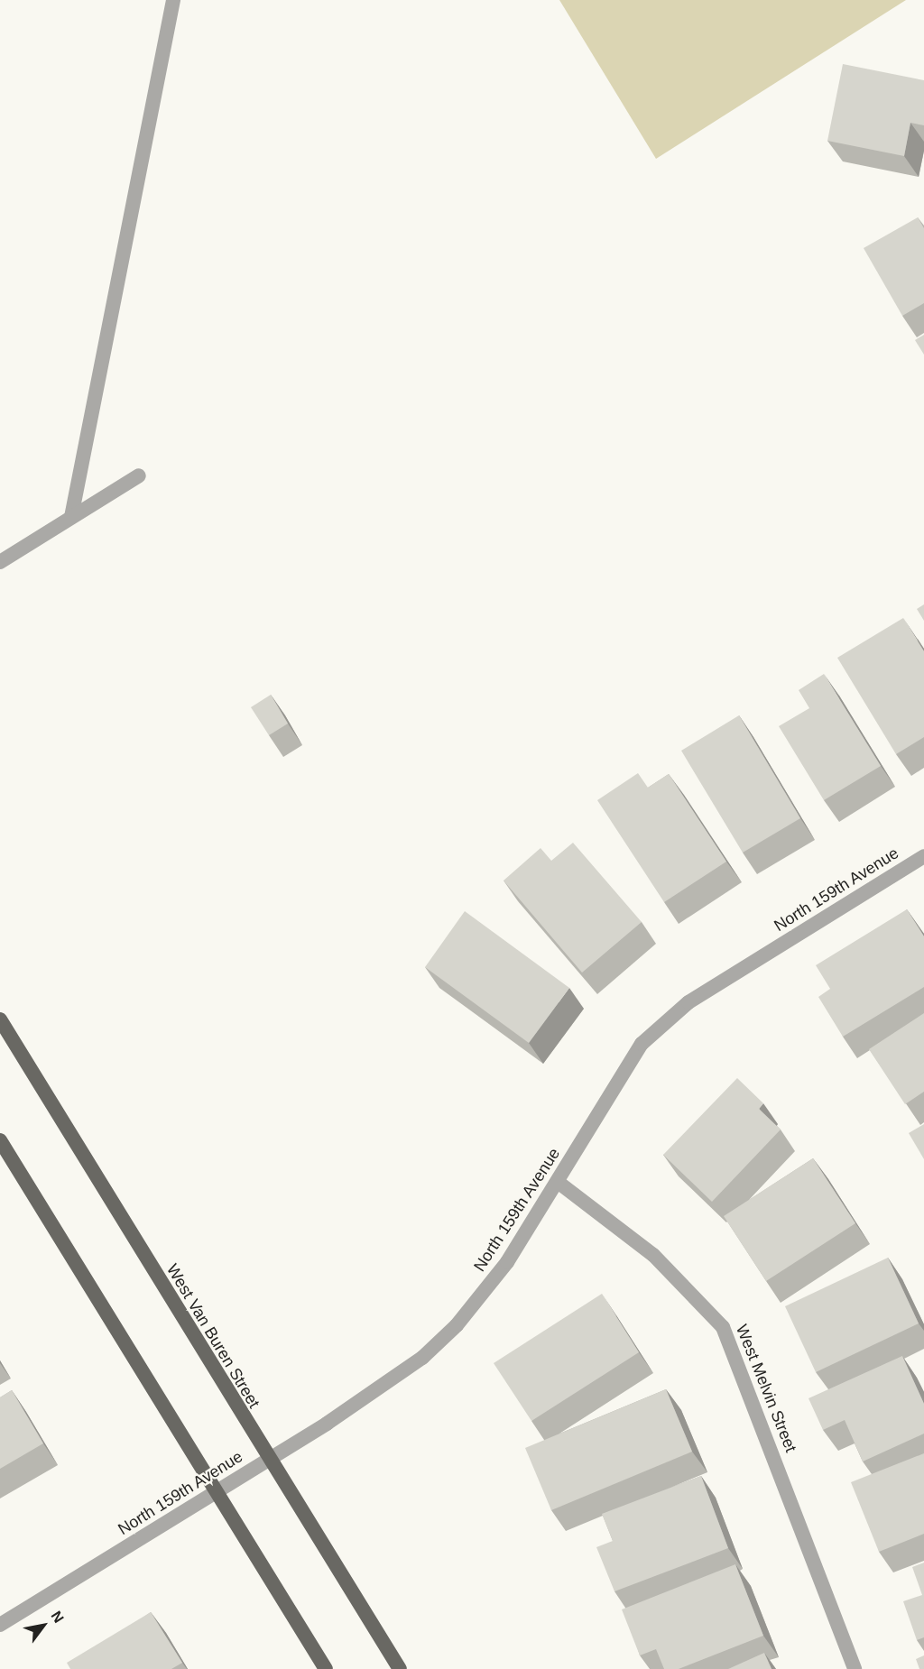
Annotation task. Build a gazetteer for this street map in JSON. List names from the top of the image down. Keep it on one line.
{"streets":{"main road":["West Van Buren Street"],"street":["North 159th Avenue","West Melvin Street"]},"crossings":[["North 159th Avenue","West Van Buren Street"],["North 159th Avenue","West Melvin Street"]],"north":"top right"}
